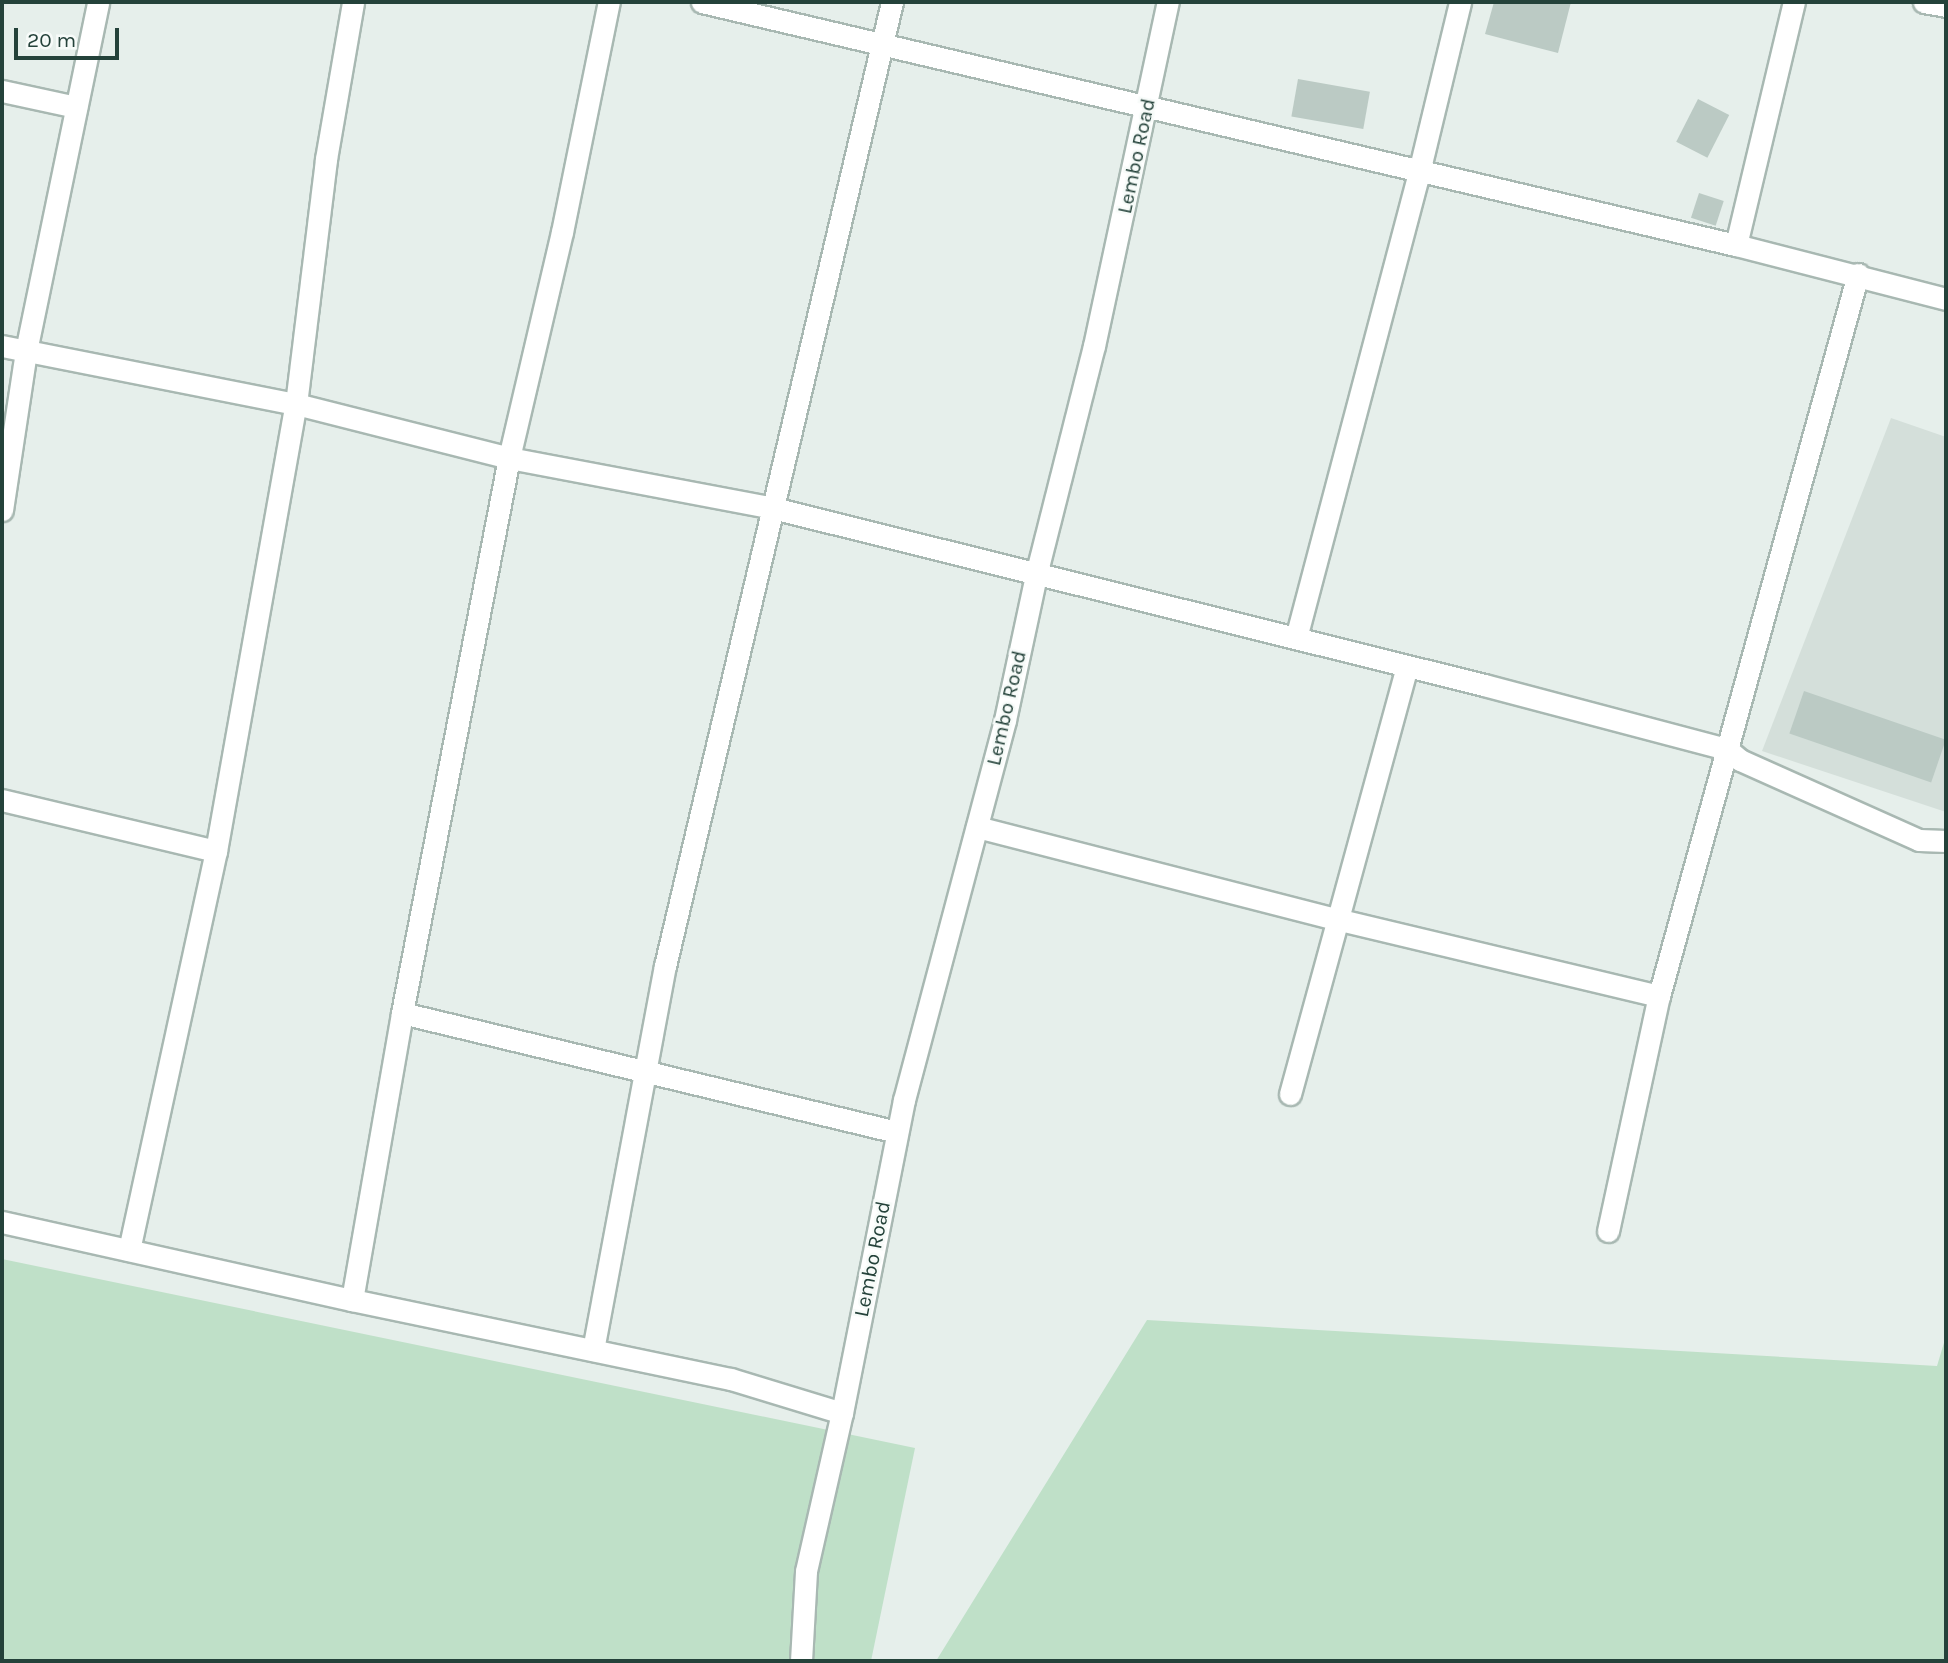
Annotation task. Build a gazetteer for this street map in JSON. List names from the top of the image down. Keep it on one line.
{"streets":{"street":["Lembo Road"]},"scale_bar":"20 m"}
